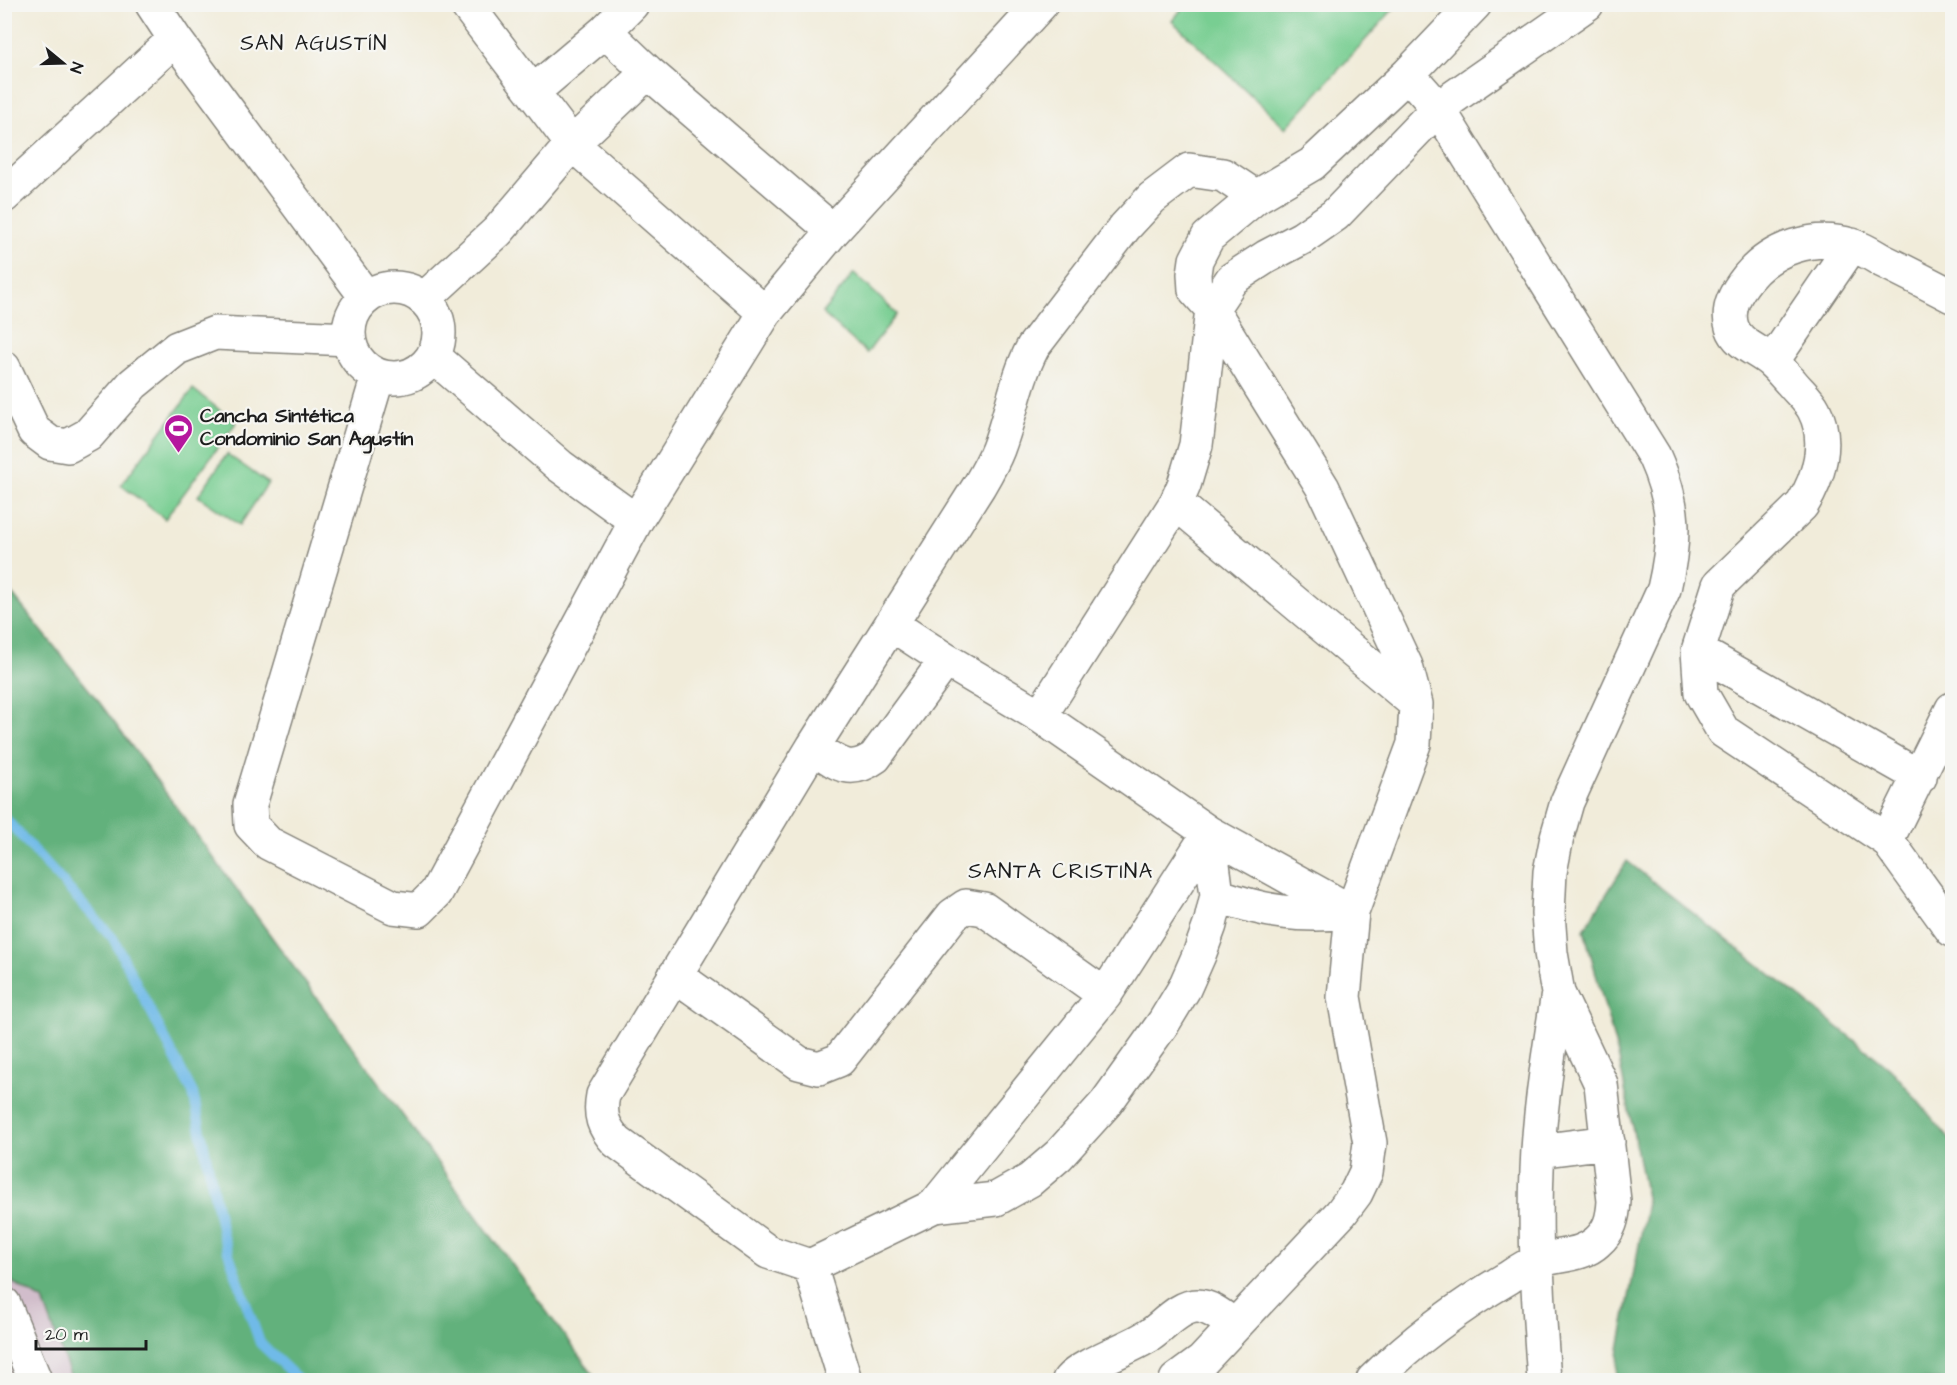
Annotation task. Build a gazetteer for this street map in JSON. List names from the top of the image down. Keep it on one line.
{"districts":["SAN AGUSTÍN","SANTA CRISTINA"],"places":{"sports":["Cancha Sintética Condominio San Agustín"]},"scale_bar":"20 m","north":"right"}
